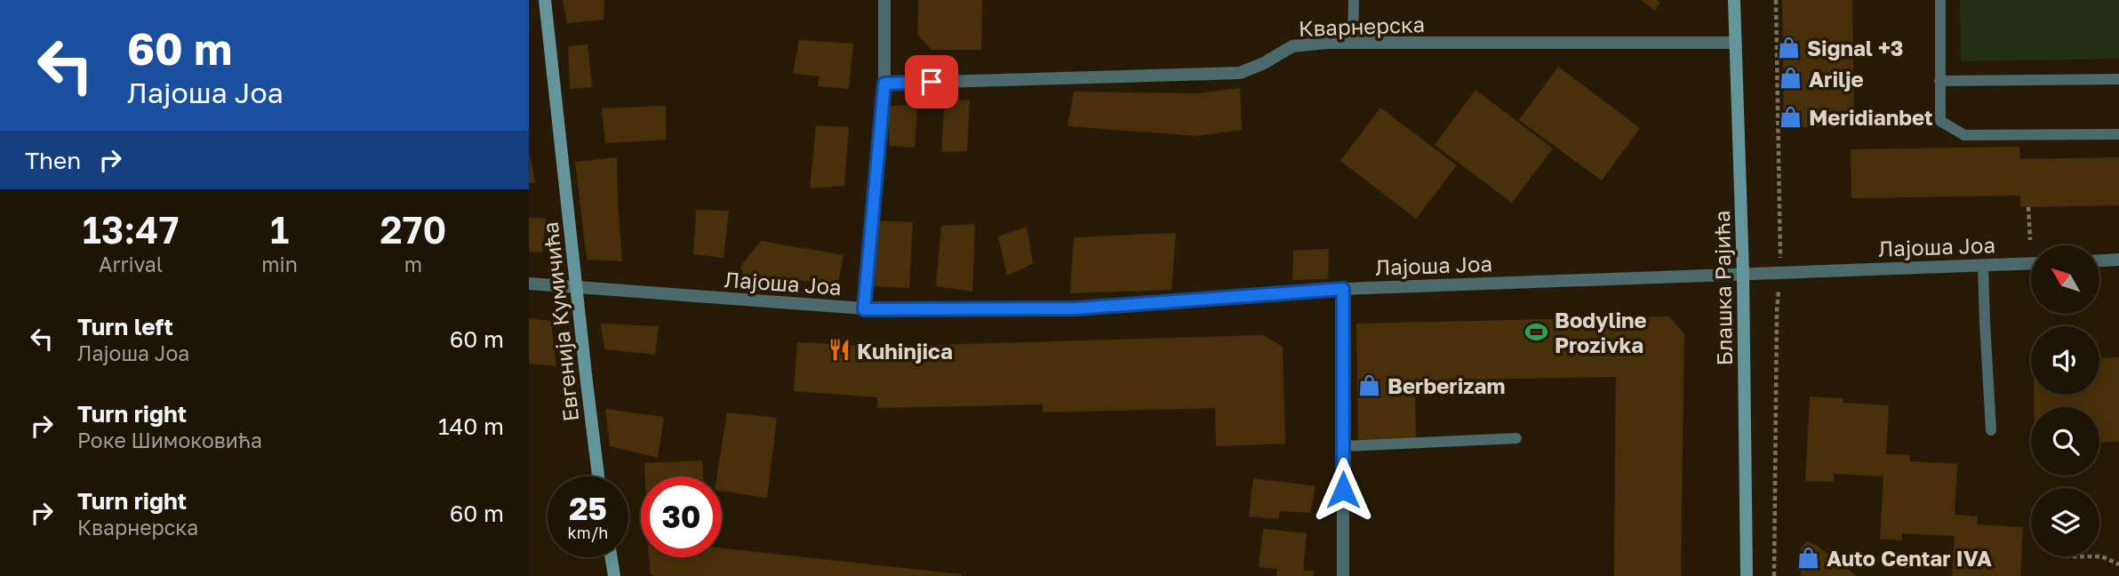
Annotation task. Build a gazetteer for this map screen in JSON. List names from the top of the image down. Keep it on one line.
{"streets":{"street":["Кварнерска","Лајоша Јоа","Блашка Рајића","Евгенија Кумичића"]},"crossings":[["Кварнерска","Блашка Рајића"],["Лајоша Јоа","Блашка Рајића"],["Лајоша Јоа","Евгенија Кумичића"]],"places":{"shop":["Signal +3","Arilje","Meridianbet","Berberizam","Auto Centar IVA"],"sports":["Bodyline Prozivka"],"restaurant":["Kuhinjica"]},"north":"top left","page":{"turn":["60 m","Лајоша Јоа"],"then":"Then","eta":["13:47","Arrival","1","min","270","m"],"list":[{"name":"Turn left","note":"Лајоша Јоа","value":"60 m"},{"name":"Turn right","note":"Роке Шимоковића","value":"140 m"},{"name":"Turn right","note":"Кварнерска","value":"60 m"}],"speed":"25 km/h","limit":"30"}}
